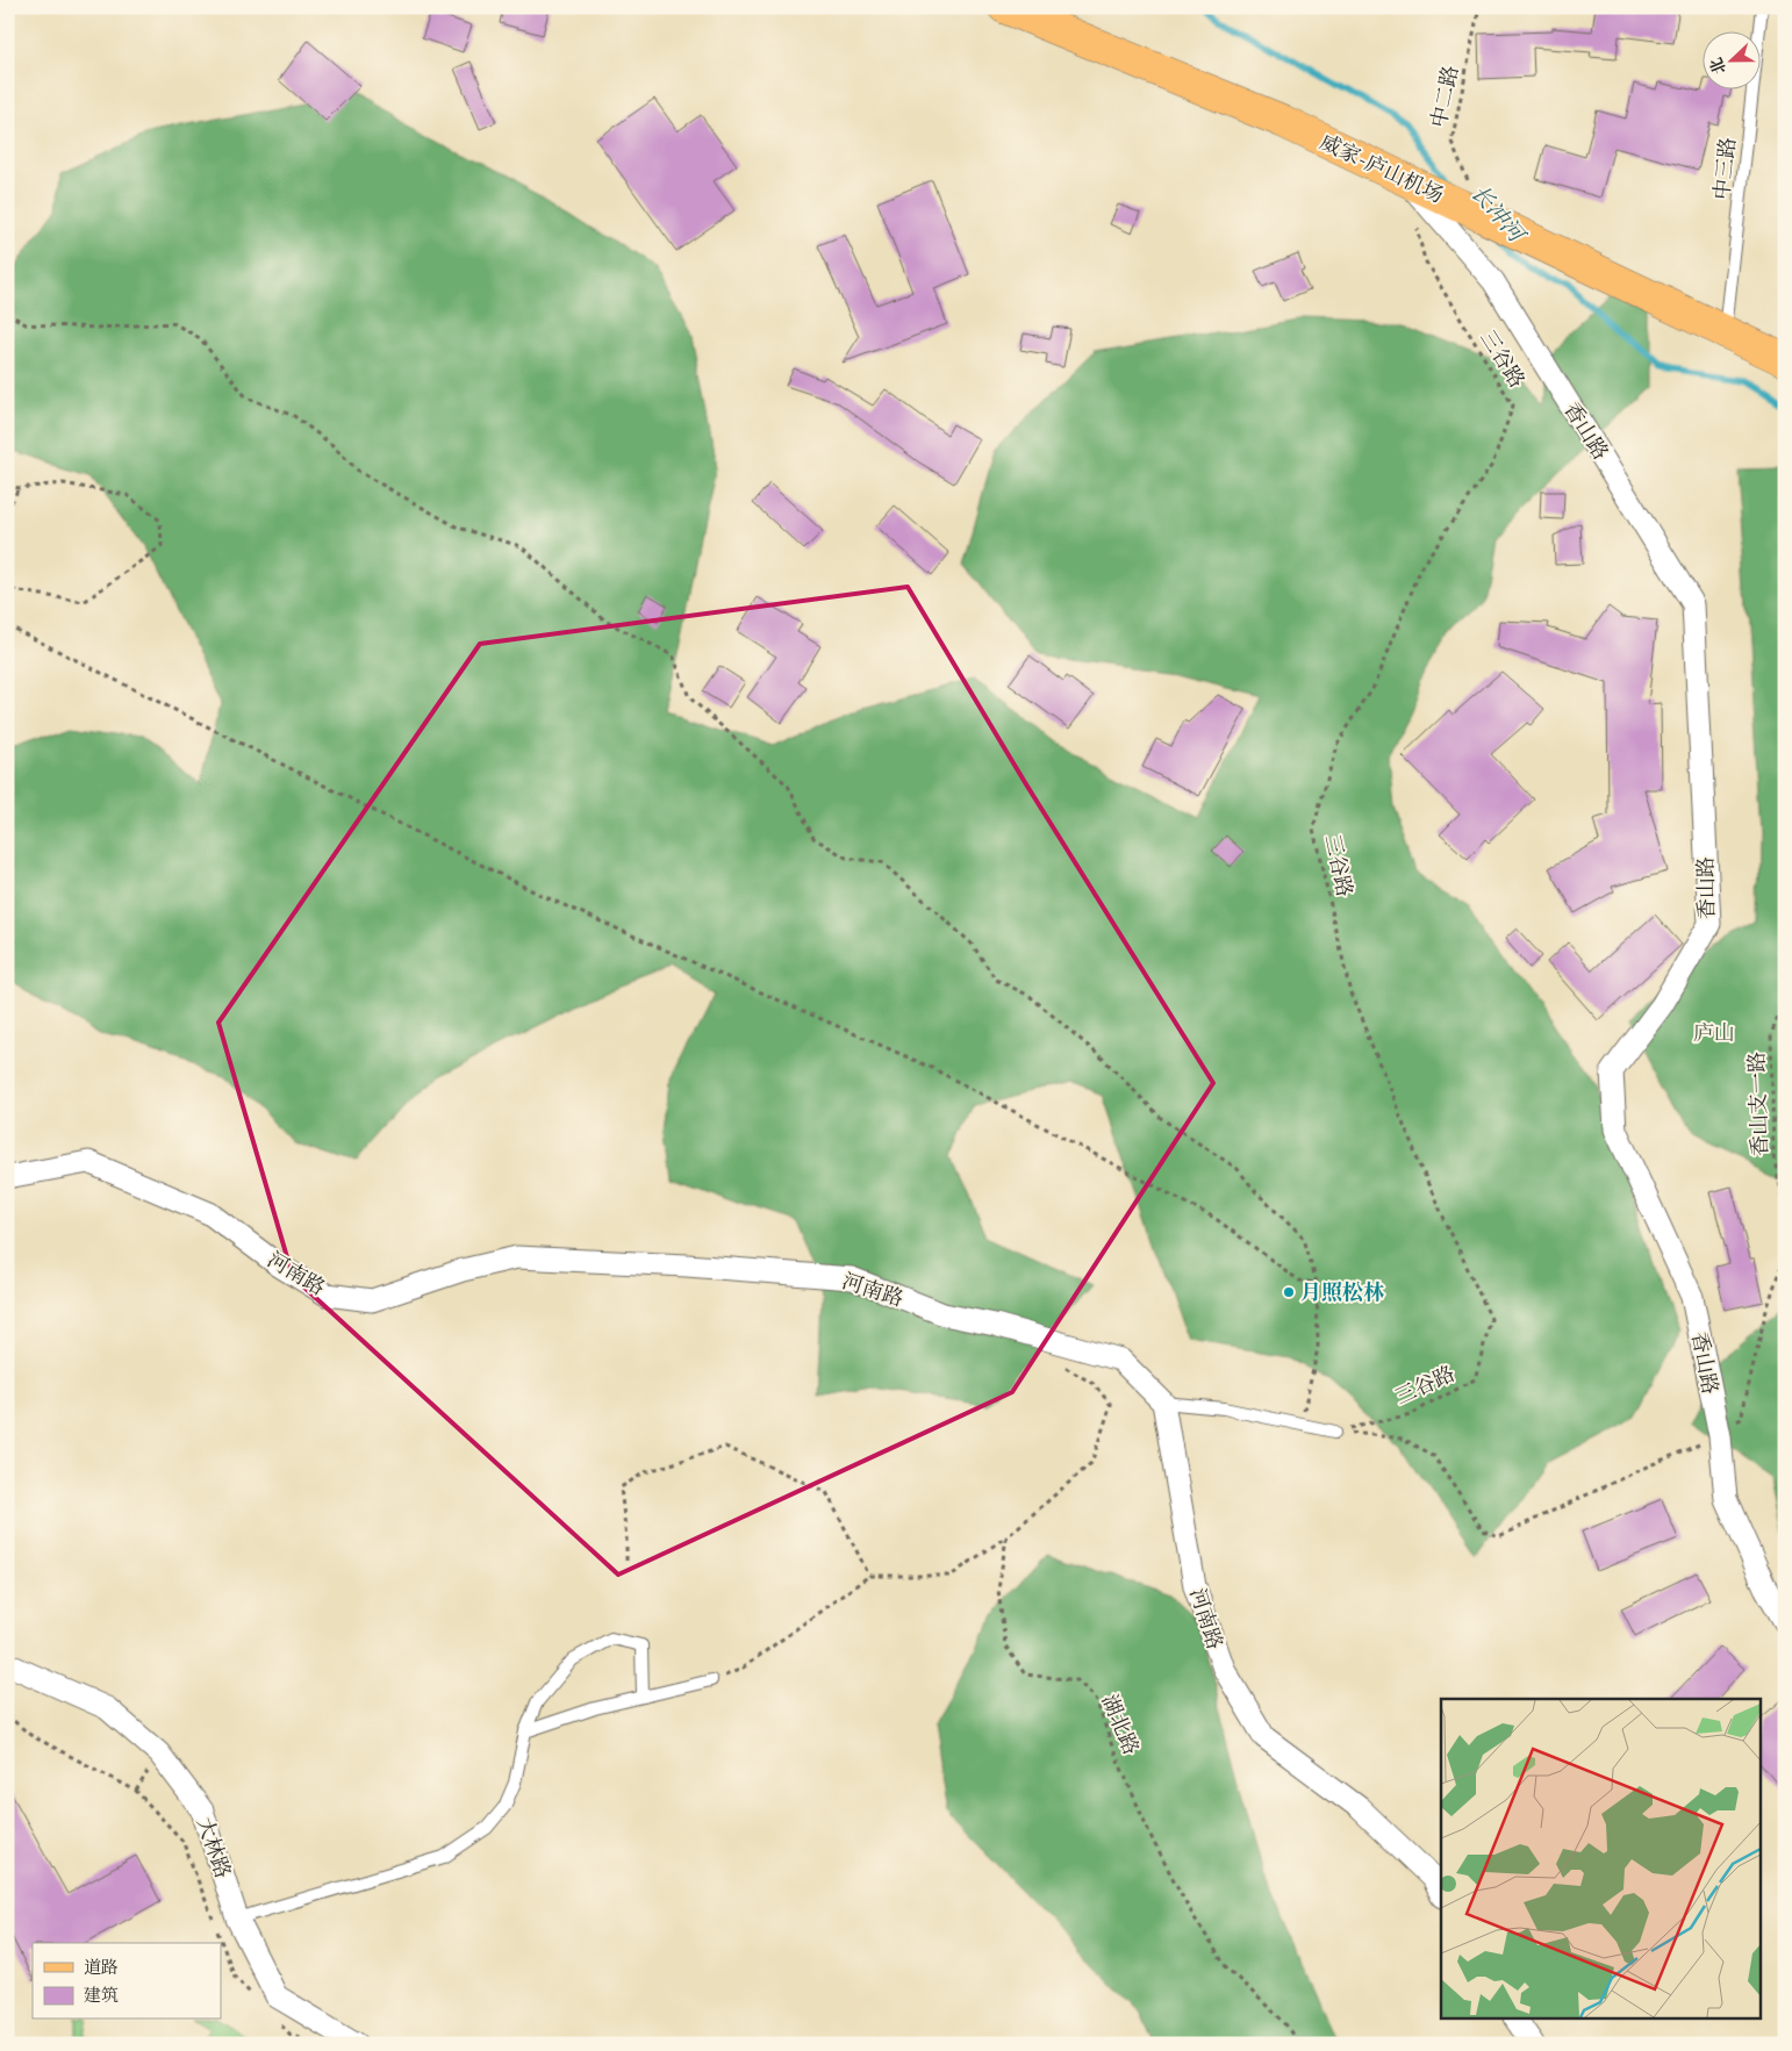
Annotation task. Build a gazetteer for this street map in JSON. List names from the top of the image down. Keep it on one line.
{"streets":{"main road":["威家-庐山机场"],"street":["香山路","河南路","大林路"],"lane":["中三路"],"path":["中二路","三谷路","香山支一路","湖北路"]},"crossings":[["中二路","威家-庐山机场"],["威家-庐山机场","中三路"],["威家-庐山机场","香山路"]],"water":["长冲河"],"parks":["庐山"],"places":["月照松林"],"legend":["道路","建筑"],"north":"left"}
